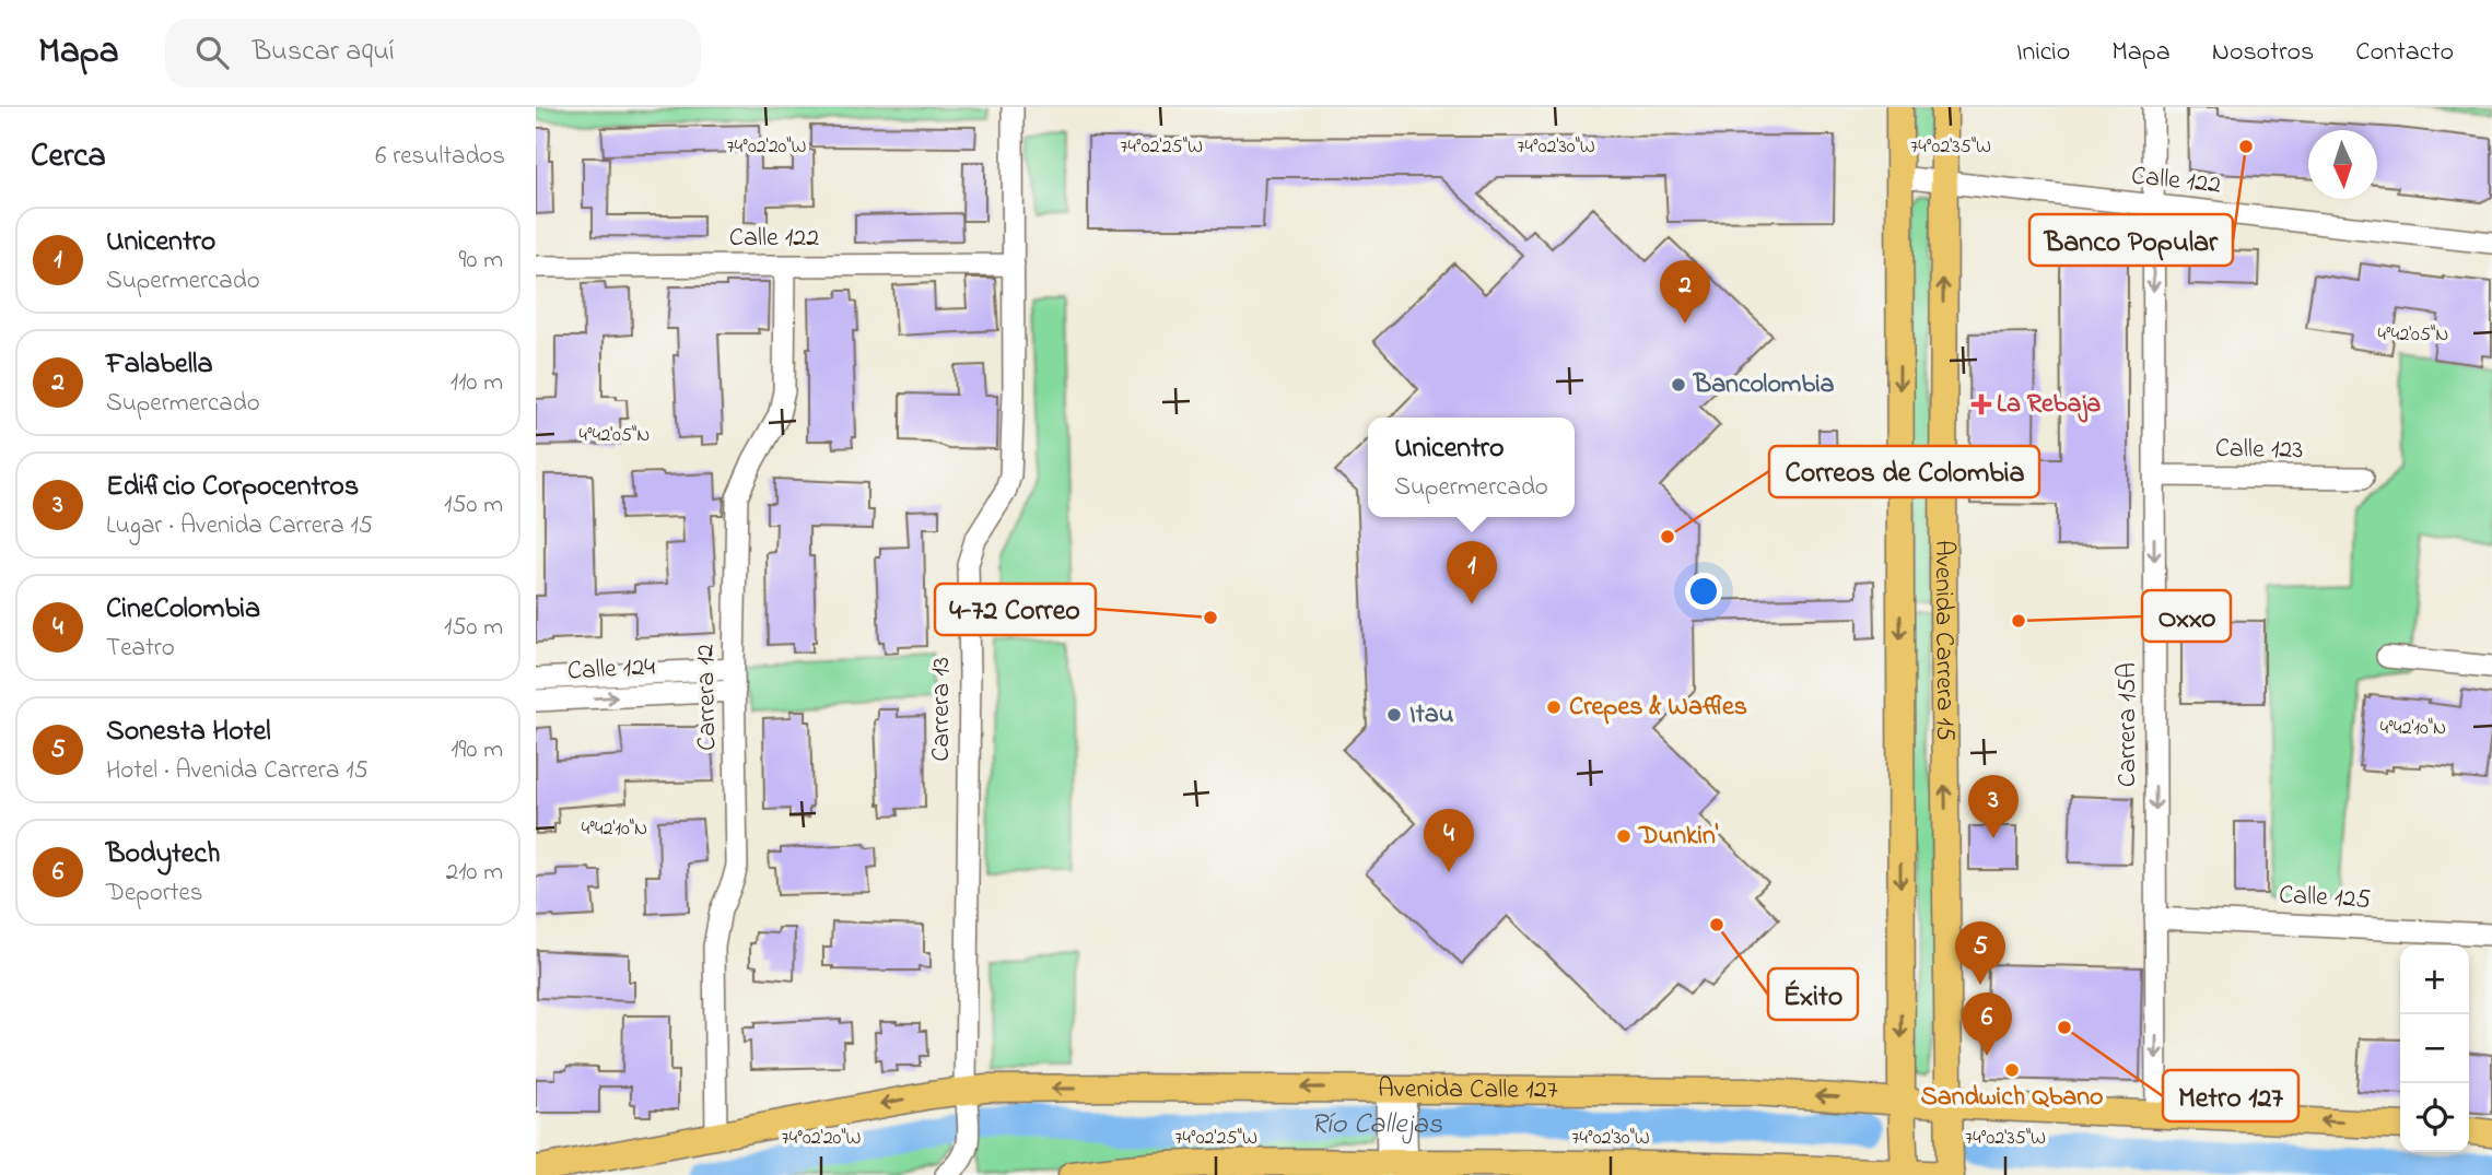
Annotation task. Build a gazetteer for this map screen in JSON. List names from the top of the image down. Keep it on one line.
{"streets":{"main road":["Avenida Carrera 15","Avenida Calle 127"],"street":["Calle 122","Calle 123","Calle 124","Carrera 12","Carrera 13","Carrera 15A","Calle 125"]},"crossings":[["Calle 122","Avenida Carrera 15"],["Calle 122","Carrera 12"],["Calle 122","Carrera 13"],["Calle 122","Carrera 15A"],["Calle 123","Carrera 15A"],["Avenida Carrera 15","Avenida Calle 127"],["Calle 124","Carrera 12"],["Carrera 12","Avenida Calle 127"],["Carrera 13","Avenida Calle 127"],["Carrera 15A","Calle 125"],["Carrera 15A","Avenida Calle 127"]],"one_way":["Carrera 15A"],"water":["Río Callejas"],"places":{"other":["Banco Popular","Bancolombia","Correos de Colombia","4-72 Correo","Oxxo","Crepes & Waffles","Itau","Dunkin'","Éxito","Metro 127","Sandwich Qbano"],"health":["La Rebaja"]},"north":"bottom","page":{"header":"Mapa","search":"Buscar aquí","nav":["Inicio","Mapa","Nosotros","Contacto"],"heading":["Cerca","6 resultados"],"list":[{"mark":"1","name":"Unicentro","note":"Supermercado","value":"90 m"},{"mark":"2","name":"Falabella","note":"Supermercado","value":"110 m"},{"mark":"3","name":"Edificio Corpocentros","note":"Lugar · Avenida Carrera 15","value":"150 m"},{"mark":"4","name":"CineColombia","note":"Teatro","value":"150 m"},{"mark":"5","name":"Sonesta Hotel","note":"Hotel · Avenida Carrera 15","value":"190 m"},{"mark":"6","name":"Bodytech","note":"Deportes","value":"210 m"}],"pins":["2","1","3","4","5","6"],"popup":["Unicentro","Supermercado"],"map_buttons":["+","−"]},"coordinates":["74°02'20\"W","74°02'25\"W","74°02'30\"W","74°02'35\"W","4°42'05\"N","4°42'10\"N"]}
